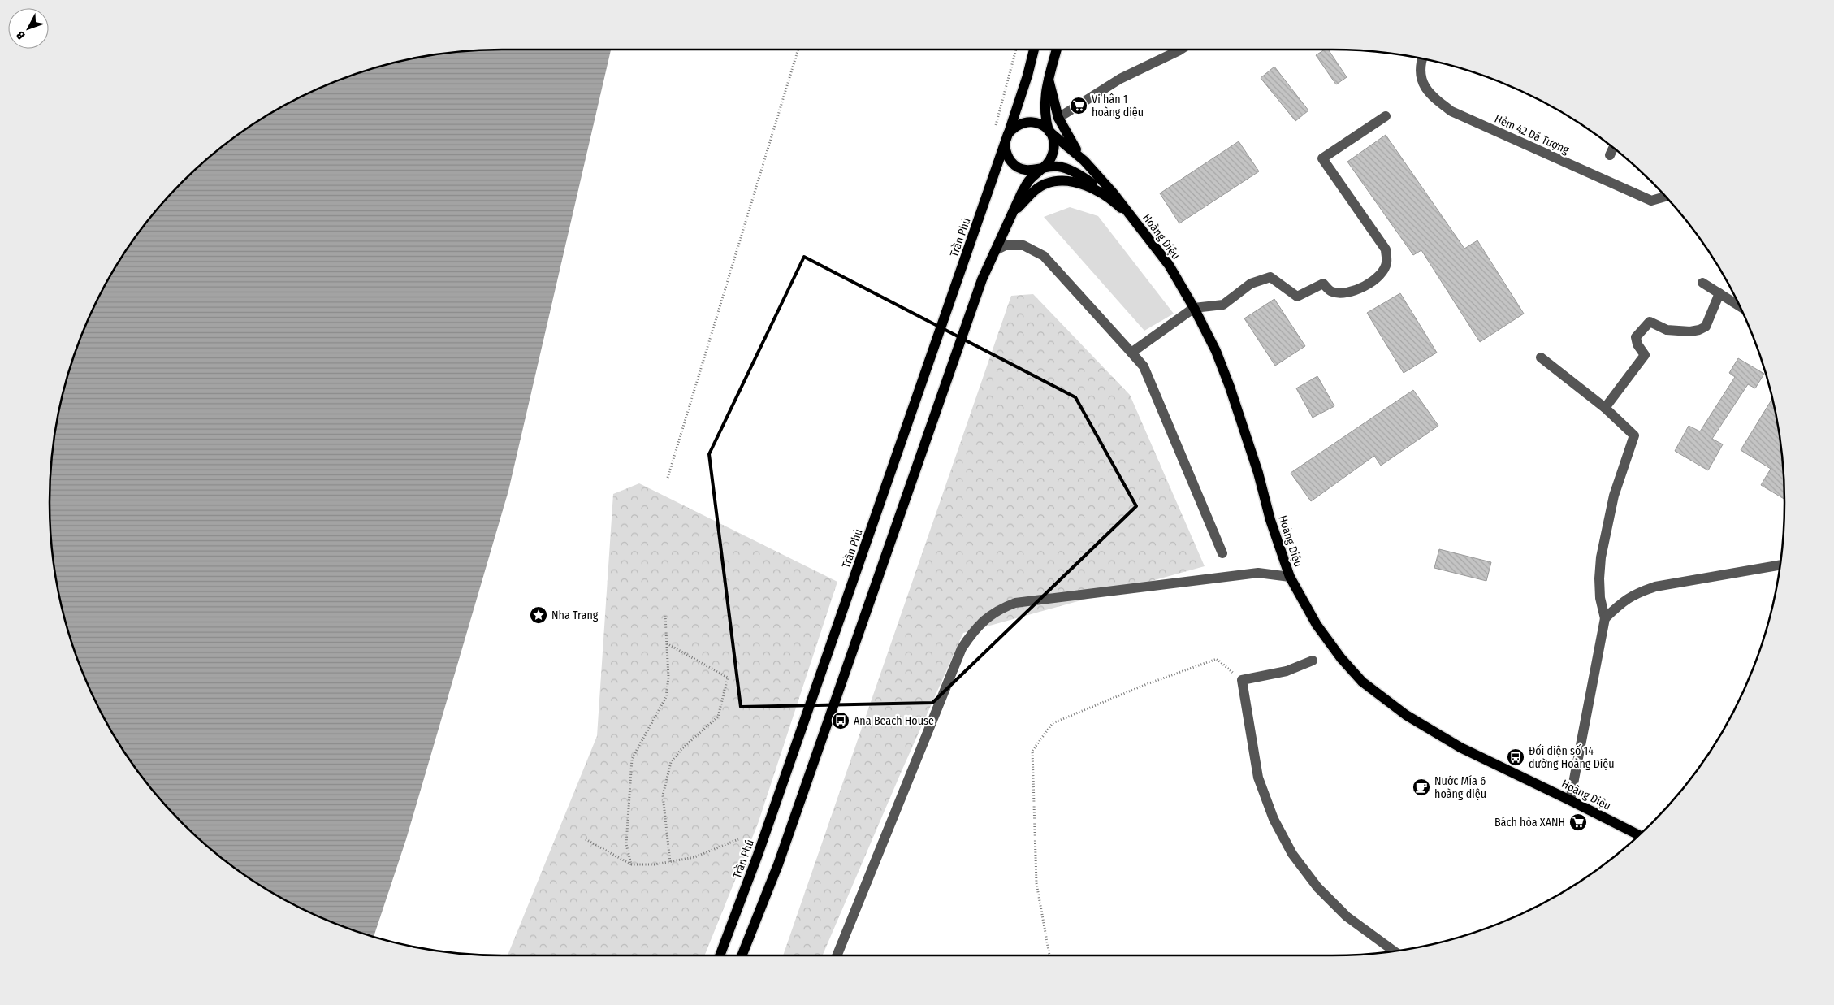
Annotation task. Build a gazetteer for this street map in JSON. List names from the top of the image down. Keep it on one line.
{"streets":{"main road":["Hoàng Diệu","Trần Phú"],"street":["Hẻm 42 Dã Tượng"]},"crossings":[["Hoàng Diệu","Trần Phú"]],"places":{"supermarket":["Vi hân 1 hoàng diệu","Bách hòa XANH"],"place":["Nha Trang"],"bus stop":["Ana Beach House","Đối diện số 14 đường Hoàng Diệu"],"cafe":["Nước Mía 6 hoàng diệu"]},"north":"bottom left"}
